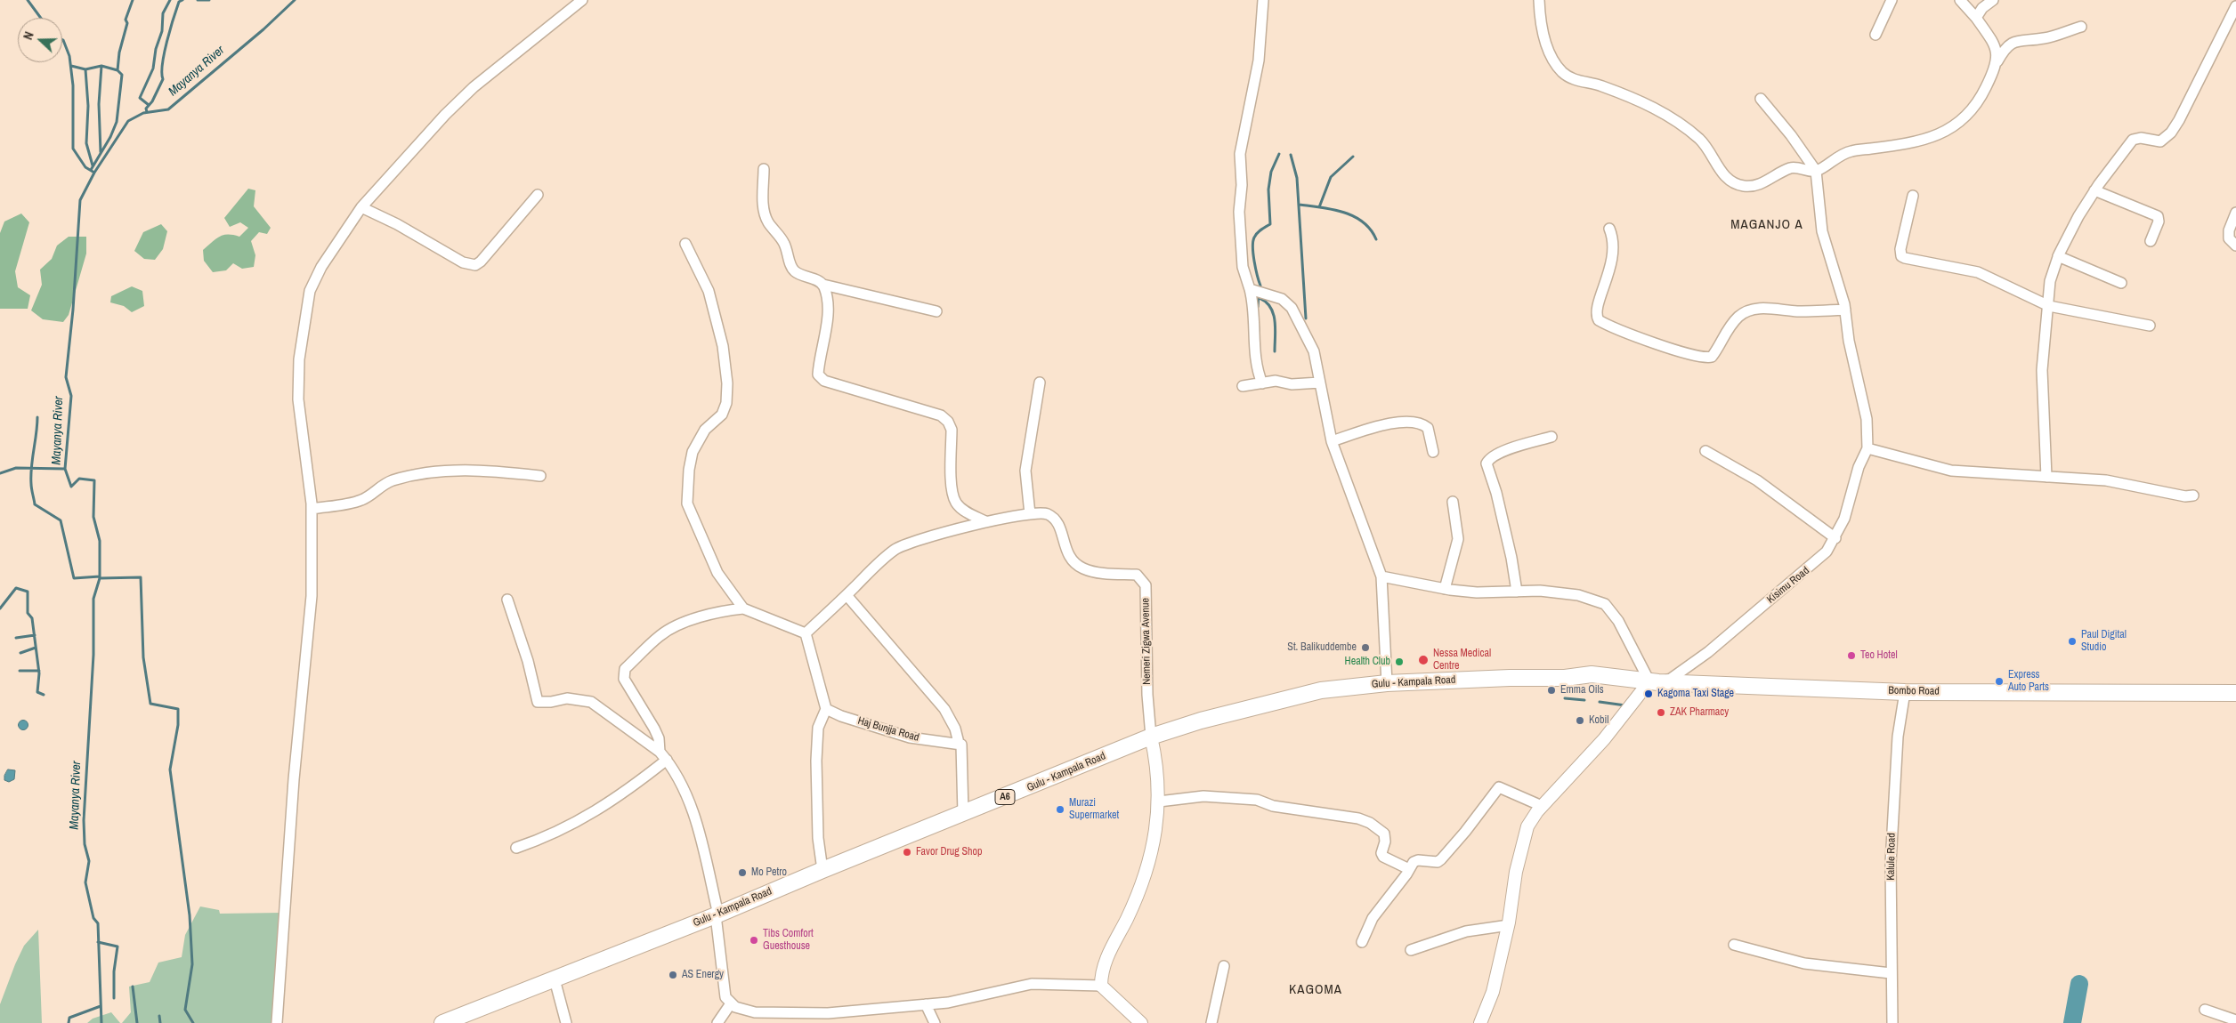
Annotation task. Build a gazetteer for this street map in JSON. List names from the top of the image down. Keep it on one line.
{"streets":{"main road":["Gulu - Kampala Road","Bombo Road","A6"],"street":["Kisimu Road","Nemeri Zigwa Avenue","Haj Bunjja Road","Kalule Road"]},"crossings":[["Kisimu Road","Bombo Road"],["Nemeri Zigwa Avenue","Gulu - Kampala Road"],["Gulu - Kampala Road","Bombo Road"],["Bombo Road","Kalule Road"]],"districts":["MAGANJO A","KAGOMA"],"water":["Mayanya River"],"places":["Paul Digital Studio","St. Balikuddembe","Teo Hotel","Nessa Medical Centre","Health Club","Express Auto Parts","Emma Oils","Kagoma Taxi Stage","ZAK Pharmacy","Kobil","Murazi Supermarket","Favor Drug Shop","Mo Petro","Tibs Comfort Guesthouse","AS Energy"],"north":"left"}
